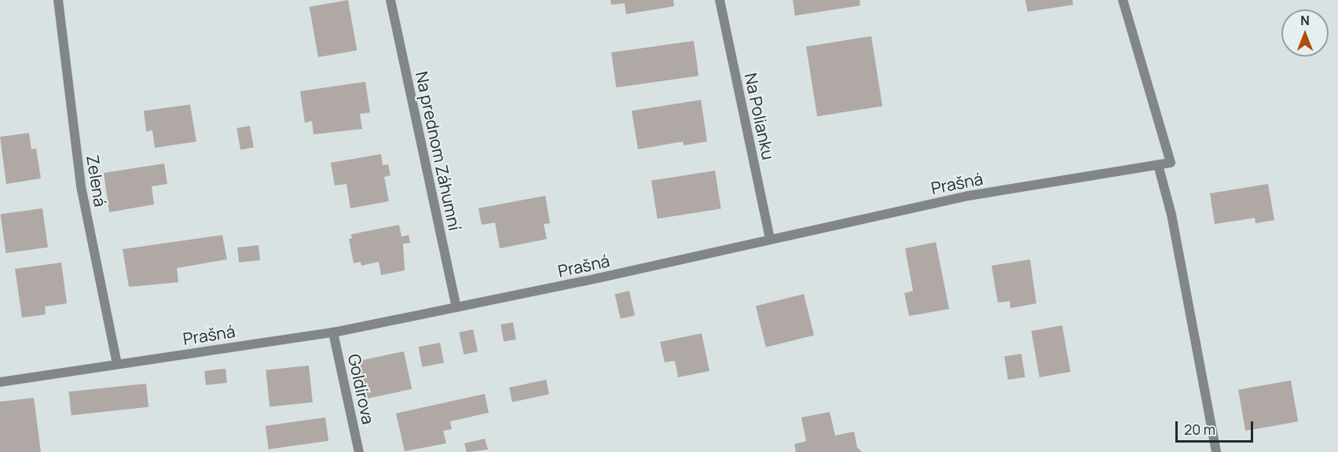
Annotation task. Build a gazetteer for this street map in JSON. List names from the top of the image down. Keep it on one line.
{"streets":{"street":["Na Polianku","Na prednom Záhumní","Zelená","Prašná","Goldírova"]},"crossings":[["Na Polianku","Prašná"],["Na prednom Záhumní","Prašná"],["Zelená","Prašná"],["Prašná","Goldírova"]],"scale_bar":"20 m","north":"top"}
